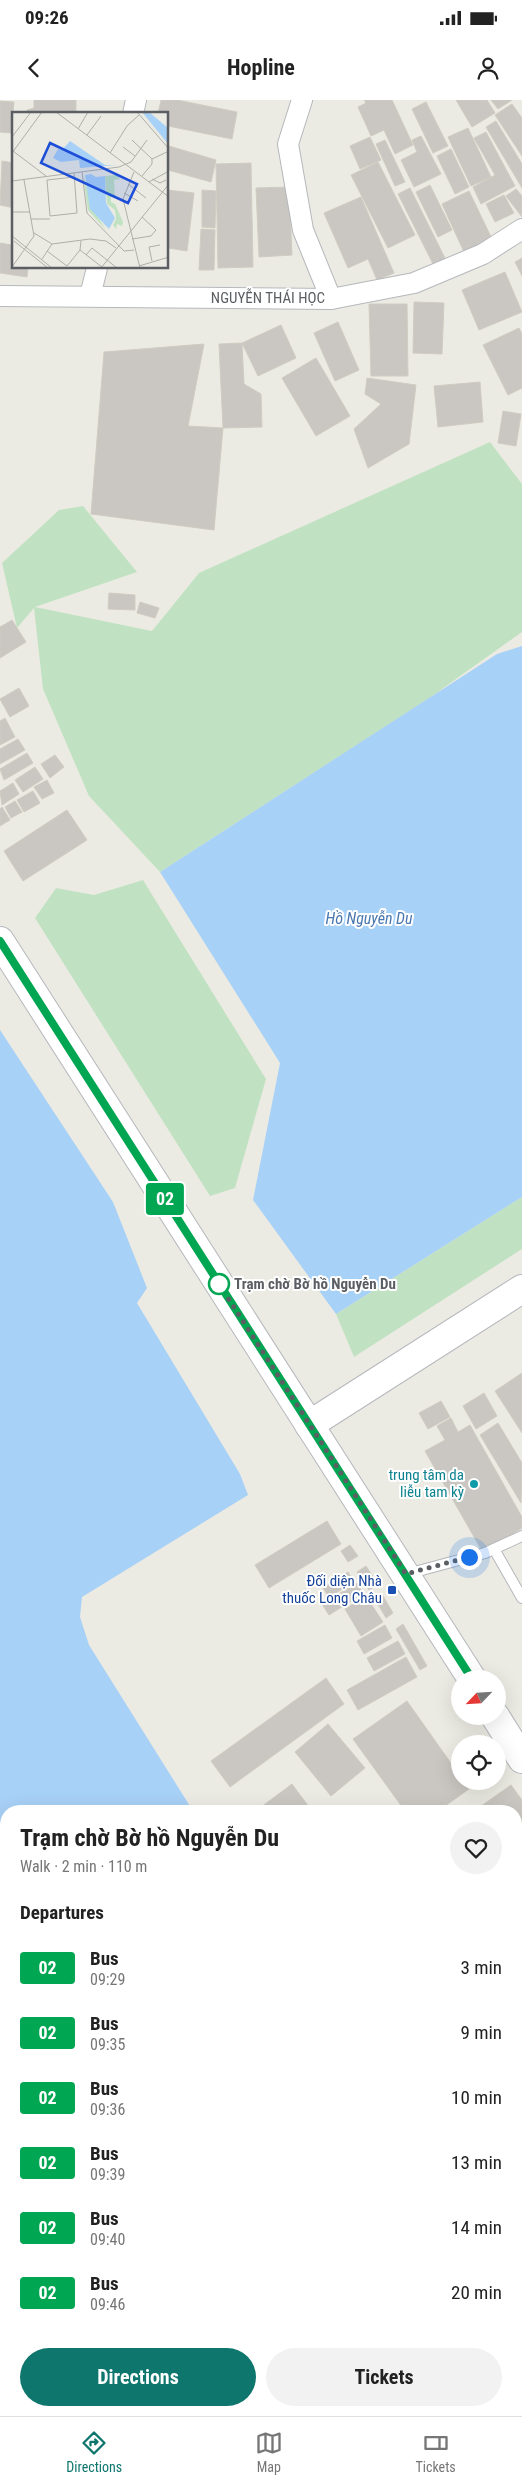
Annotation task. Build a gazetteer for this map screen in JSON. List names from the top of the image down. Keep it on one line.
{"streets":{"street":["NGUYỄN THÁI HỌC"]},"water":["Hồ Nguyễn Du"],"places":{"other":["Trạm chờ Bờ hồ Nguyễn Du","trung tâm da liễu tam kỳ"],"transit":["Đối diện Nhà thuốc Long Châu"]},"lines":["bus line 02"],"north":"bottom left","page":{"status":"09:26","header":"Hopline","on_map":"02","heading":[["Trạm chờ Bờ hồ Nguyễn Du","Walk · 2 min · 110 m"],"Departures"],"list":[{"mark":"02","name":"Bus","note":"09:29","value":"3 min"},{"mark":"02","name":"Bus","note":"09:35","value":"9 min"},{"mark":"02","name":"Bus","note":"09:36","value":"10 min"},{"mark":"02","name":"Bus","note":"09:39","value":"13 min"},{"mark":"02","name":"Bus","note":"09:40","value":"14 min"},{"mark":"02","name":"Bus","note":"09:46","value":"20 min"}],"buttons":["Directions","Tickets"],"tabs":["Directions","Map","Tickets"]}}
